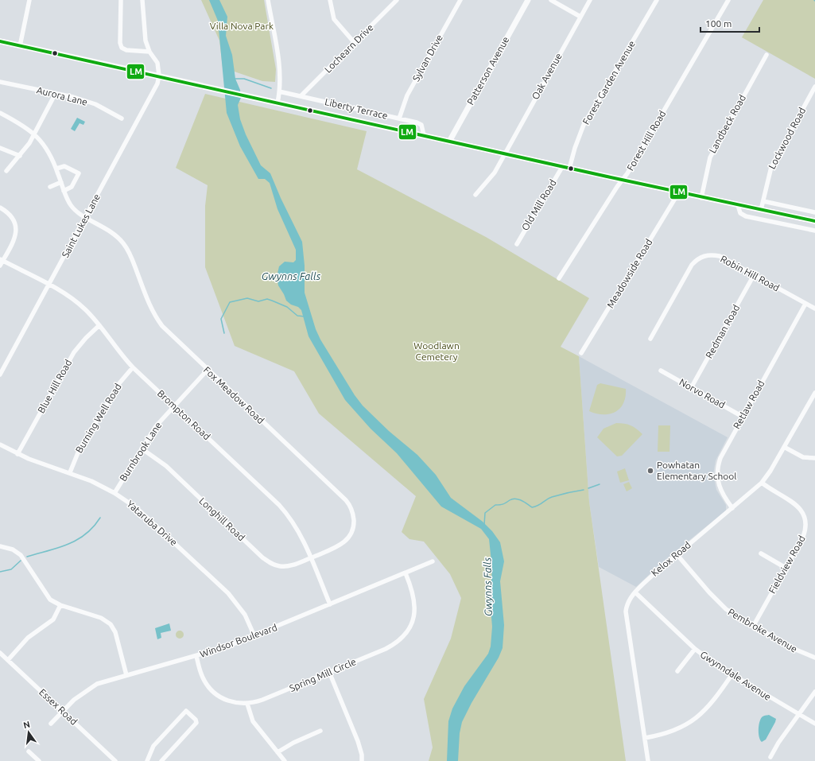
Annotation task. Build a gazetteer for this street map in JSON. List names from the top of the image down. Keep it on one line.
{"streets":{"main road":["Patterson Avenue"],"street":["Lochearn Drive","Sylvan Drive","Oak Avenue","Forest Garden Avenue","Aurora Lane","Liberty Terrace","Landbeck Road","Lockwood Road","Forest Hill Road","Old Mill Road","Saint Lukes Lane","Meadowside Road","Robin Hill Road","Redman Road","Blue Hill Road","Norvo Road","Fox Meadow Road","Retlaw Road","Brompton Road","Burning Well Road","Burnbrook Lane","Longhill Road","Yataruba Drive","Kelox Road","Fieldview Road","Pembroke Avenue","Windsor Boulevard","Spring Mill Circle","Gwynndale Avenue","Essex Road"]},"crossings":[["Lochearn Drive","Liberty Terrace"],["Sylvan Drive","Liberty Terrace"],["Saint Lukes Lane","Fox Meadow Road"],["Saint Lukes Lane","Brompton Road"],["Robin Hill Road","Redman Road"],["Robin Hill Road","Retlaw Road"],["Redman Road","Norvo Road"],["Blue Hill Road","Brompton Road"],["Blue Hill Road","Yataruba Drive"],["Norvo Road","Retlaw Road"],["Fox Meadow Road","Brompton Road"],["Fox Meadow Road","Burnbrook Lane"],["Fox Meadow Road","Longhill Road"],["Retlaw Road","Kelox Road"],["Brompton Road","Burning Well Road"],["Brompton Road","Burnbrook Lane"],["Brompton Road","Longhill Road"],["Brompton Road","Windsor Boulevard"],["Burning Well Road","Yataruba Drive"],["Burnbrook Lane","Longhill Road"],["Burnbrook Lane","Yataruba Drive"],["Yataruba Drive","Windsor Boulevard"],["Kelox Road","Fieldview Road"],["Kelox Road","Pembroke Avenue"],["Kelox Road","Gwynndale Avenue"],["Fieldview Road","Pembroke Avenue"],["Windsor Boulevard","Spring Mill Circle"],["Windsor Boulevard","Essex Road"]],"water":["Gwynns Falls"],"parks":["Villa Nova Park","Woodlawn Cemetery"],"places":["Powhatan Elementary School"],"lines":["transit line LM"],"scale_bar":"100 m","north":"top"}
